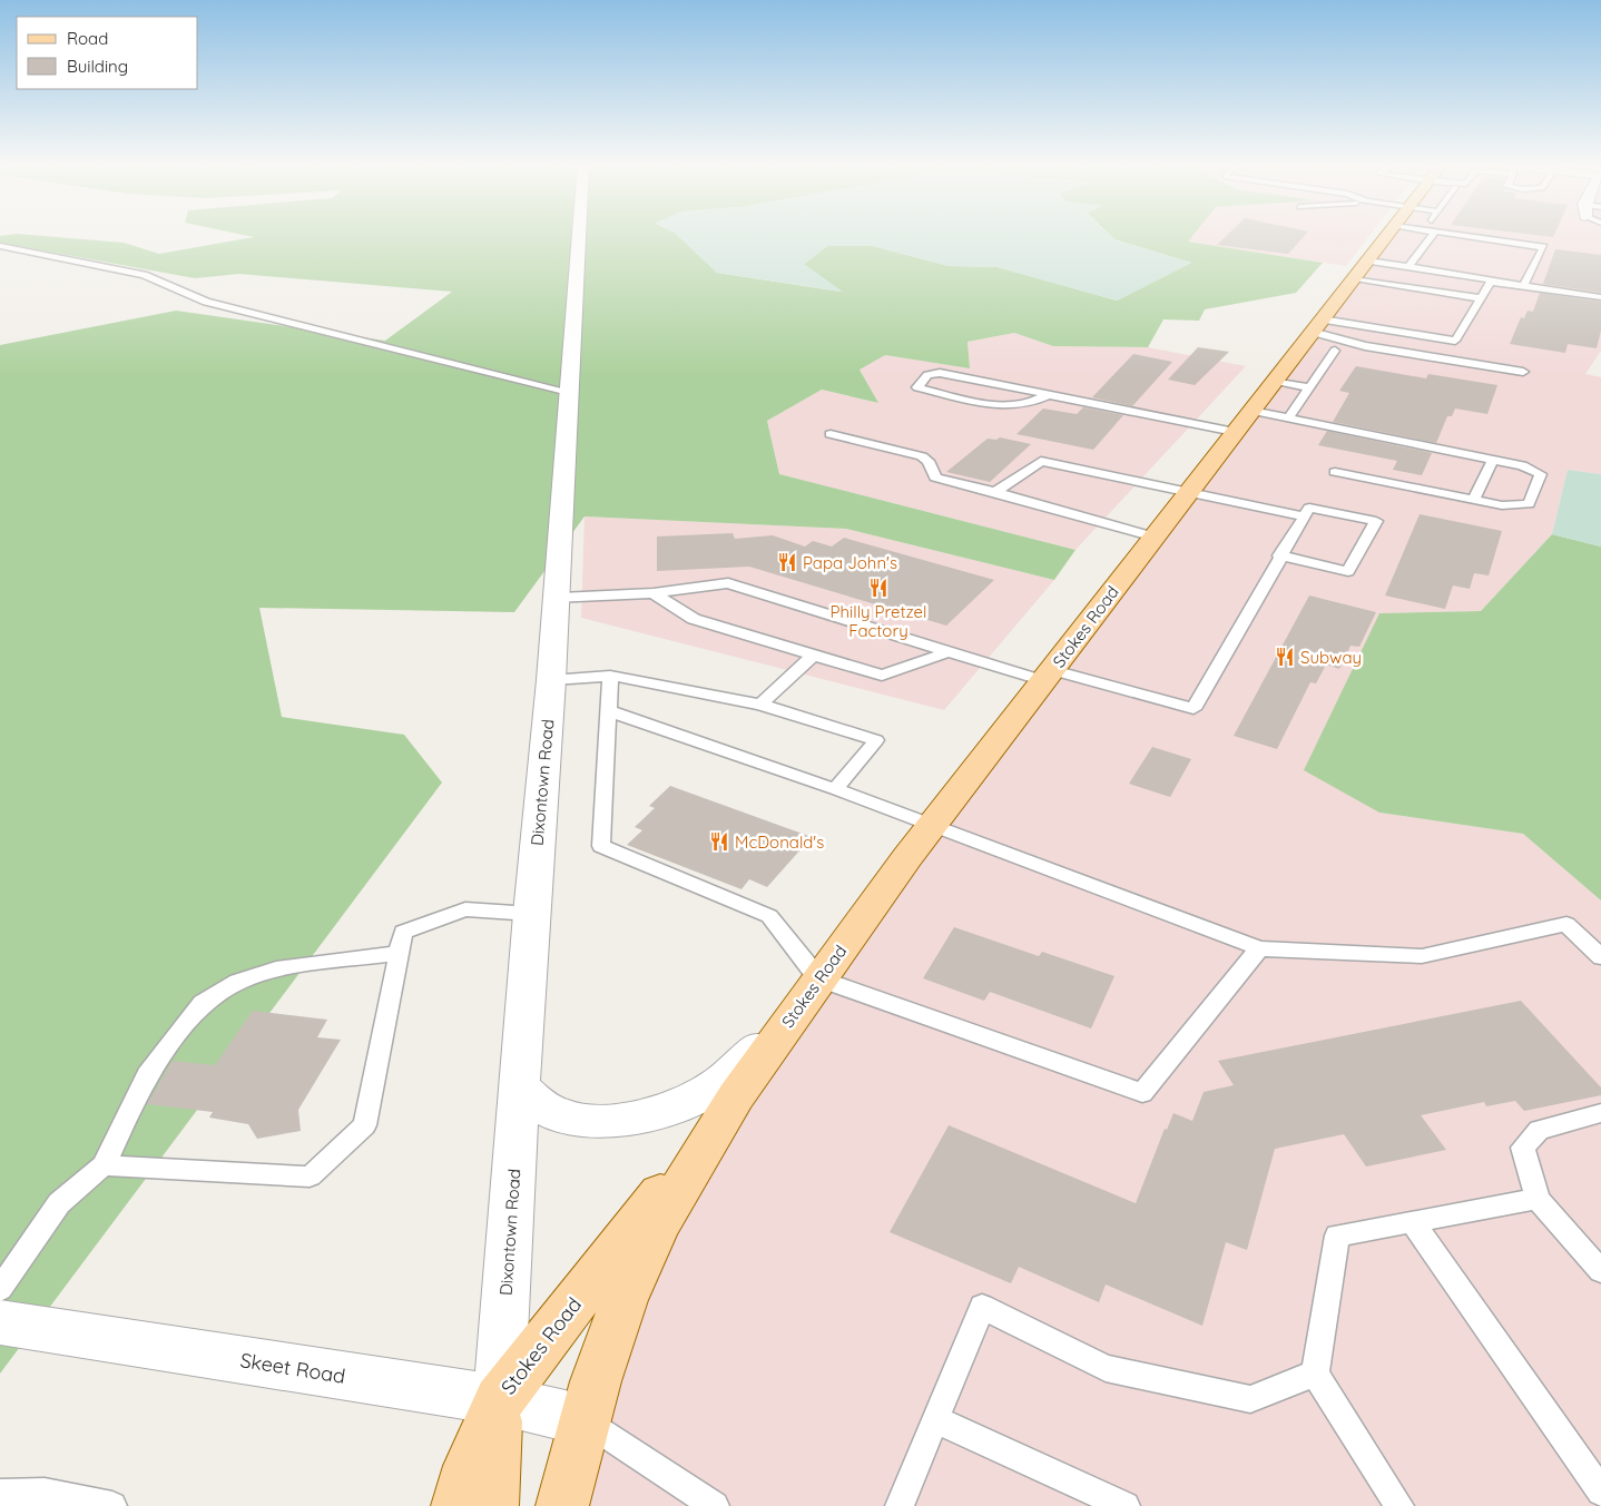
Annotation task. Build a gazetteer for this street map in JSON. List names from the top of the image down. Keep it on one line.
{"streets":{"main road":["Stokes Road"],"street":["Dixontown Road","Skeet Road"]},"crossings":[["Stokes Road","Dixontown Road"],["Stokes Road","Skeet Road"],["Dixontown Road","Skeet Road"]],"places":{"restaurant":["Papa John's","Philly Pretzel Factory","Subway","McDonald's"]},"legend":["Road","Building"]}
